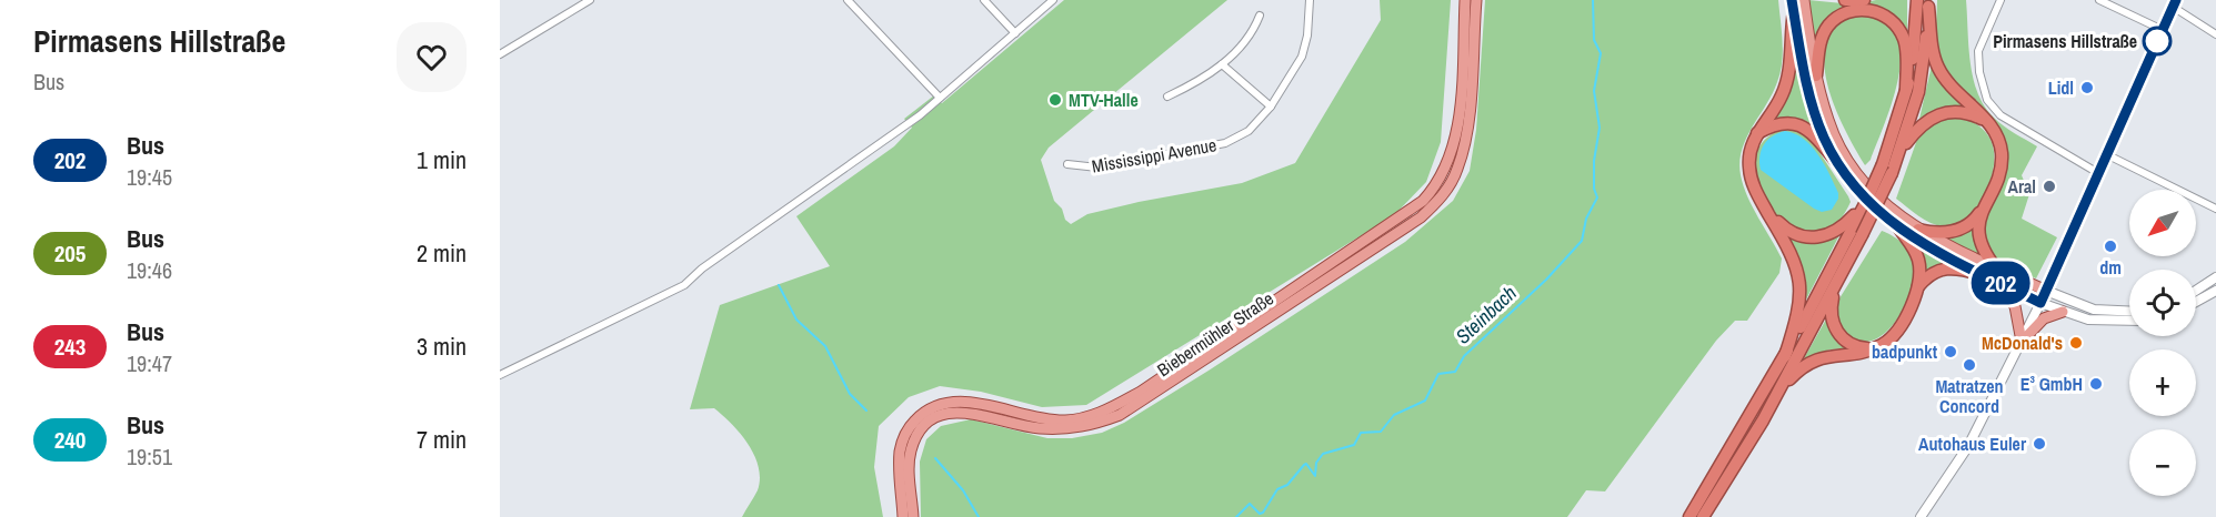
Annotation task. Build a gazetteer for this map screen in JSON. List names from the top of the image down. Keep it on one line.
{"streets":{"main road":["Biebermühler Straße"],"street":["Mississippi Avenue"]},"water":["Steinbach"],"places":["Pirmasens Hillstraße","Lidl","MTV-Halle","Aral","dm","McDonald's","badpunkt","Matratzen Concord","E³ GmbH","Autohaus Euler"],"lines":["bus line 202"],"north":"bottom left","page":{"heading":["Pirmasens Hillstraße","Bus"],"on_map":"202","list":[{"mark":"202","name":"Bus","note":"19:45","value":"1 min"},{"mark":"205","name":"Bus","note":"19:46","value":"2 min"},{"mark":"243","name":"Bus","note":"19:47","value":"3 min"},{"mark":"240","name":"Bus","note":"19:51","value":"7 min"}],"map_buttons":["+","−"]}}
